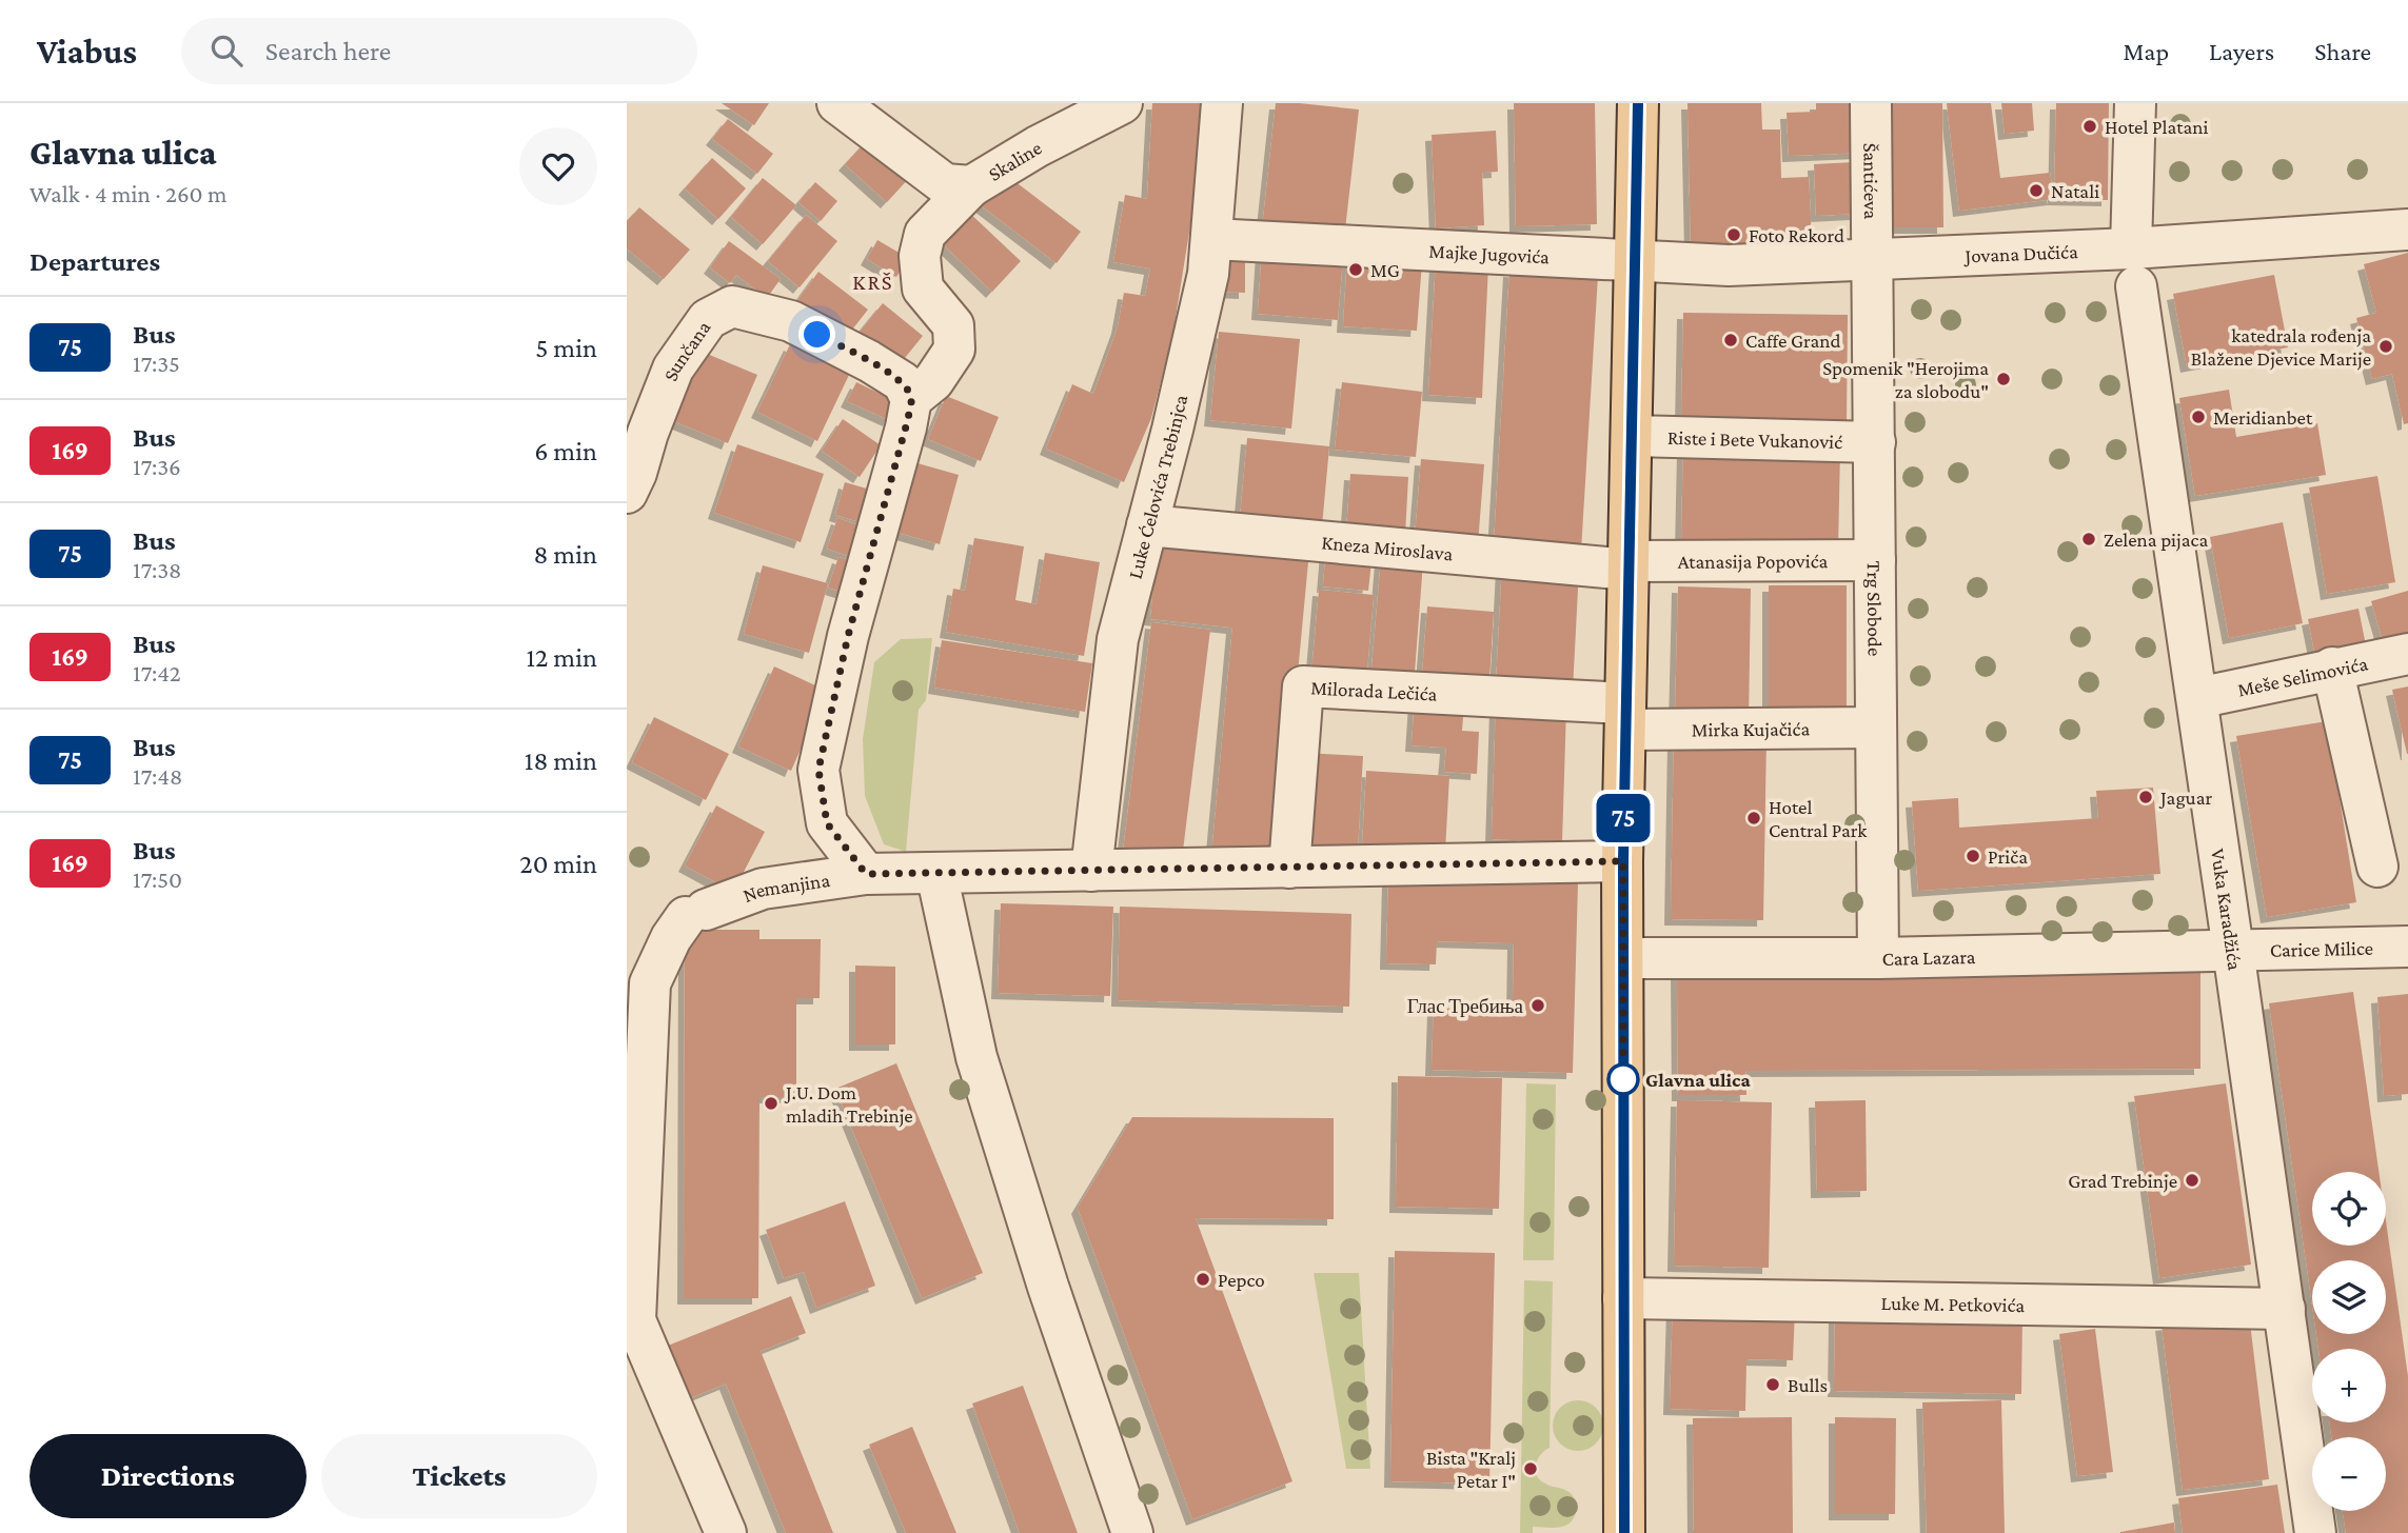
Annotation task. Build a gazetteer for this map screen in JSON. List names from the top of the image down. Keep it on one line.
{"streets":{"street":["Skaline","Šantićeva","Jovana Dučića","Majke Jugovića","Sunčana","Riste i Bete Vukanović","Luke Ćelovića Trebinjca","Kneza Miroslava","Atanasija Popovića","Trg Slobode","Meše Selimovića","Milorada Lečića","Mirka Kujačića","Nemanjina","Vuka Karadžića","Carice Milice","Cara Lazara","Luke M. Petkovića"]},"crossings":[["Šantićeva","Jovana Dučića"],["Šantićeva","Trg Slobode"],["Jovana Dučića","Majke Jugovića"],["Jovana Dučića","Trg Slobode"],["Jovana Dučića","Vuka Karadžića"],["Majke Jugovića","Luke Ćelovića Trebinjca"],["Riste i Bete Vukanović","Trg Slobode"],["Luke Ćelovića Trebinjca","Kneza Miroslava"],["Luke Ćelovića Trebinjca","Nemanjina"],["Kneza Miroslava","Atanasija Popovića"],["Atanasija Popovića","Trg Slobode"],["Trg Slobode","Mirka Kujačića"],["Trg Slobode","Cara Lazara"],["Meše Selimovića","Vuka Karadžića"],["Milorada Lečića","Mirka Kujačića"],["Milorada Lečića","Nemanjina"],["Vuka Karadžića","Carice Milice"],["Vuka Karadžića","Cara Lazara"],["Vuka Karadžića","Luke M. Petkovića"],["Carice Milice","Cara Lazara"]],"districts":["KRŠ"],"places":["Hotel Platani","Natali","Foto Rekord","MG","Caffe Grand","katedrala rođenja Blažene Djevice Marije","Spomenik \"Herojima za slobodu\"","Meridianbet","Zelena pijaca","Jaguar","Hotel Central Park","Priča","Глас Требиња","Glavna ulica","J.U. Dom mladih Trebinje","Grad Trebinje","Pepco","Bulls","Bista \"Kralj Petar I\""],"lines":["bus line 75"],"page":{"header":"Viabus","search":"Search here","nav":["Map","Layers","Share"],"heading":[["Glavna ulica","Walk · 4 min · 260 m"],"Departures"],"on_map":"75","list":[{"mark":"75","name":"Bus","note":"17:35","value":"5 min"},{"mark":"169","name":"Bus","note":"17:36","value":"6 min"},{"mark":"75","name":"Bus","note":"17:38","value":"8 min"},{"mark":"169","name":"Bus","note":"17:42","value":"12 min"},{"mark":"75","name":"Bus","note":"17:48","value":"18 min"},{"mark":"169","name":"Bus","note":"17:50","value":"20 min"}],"map_buttons":["+","−"],"buttons":["Directions","Tickets"]}}
